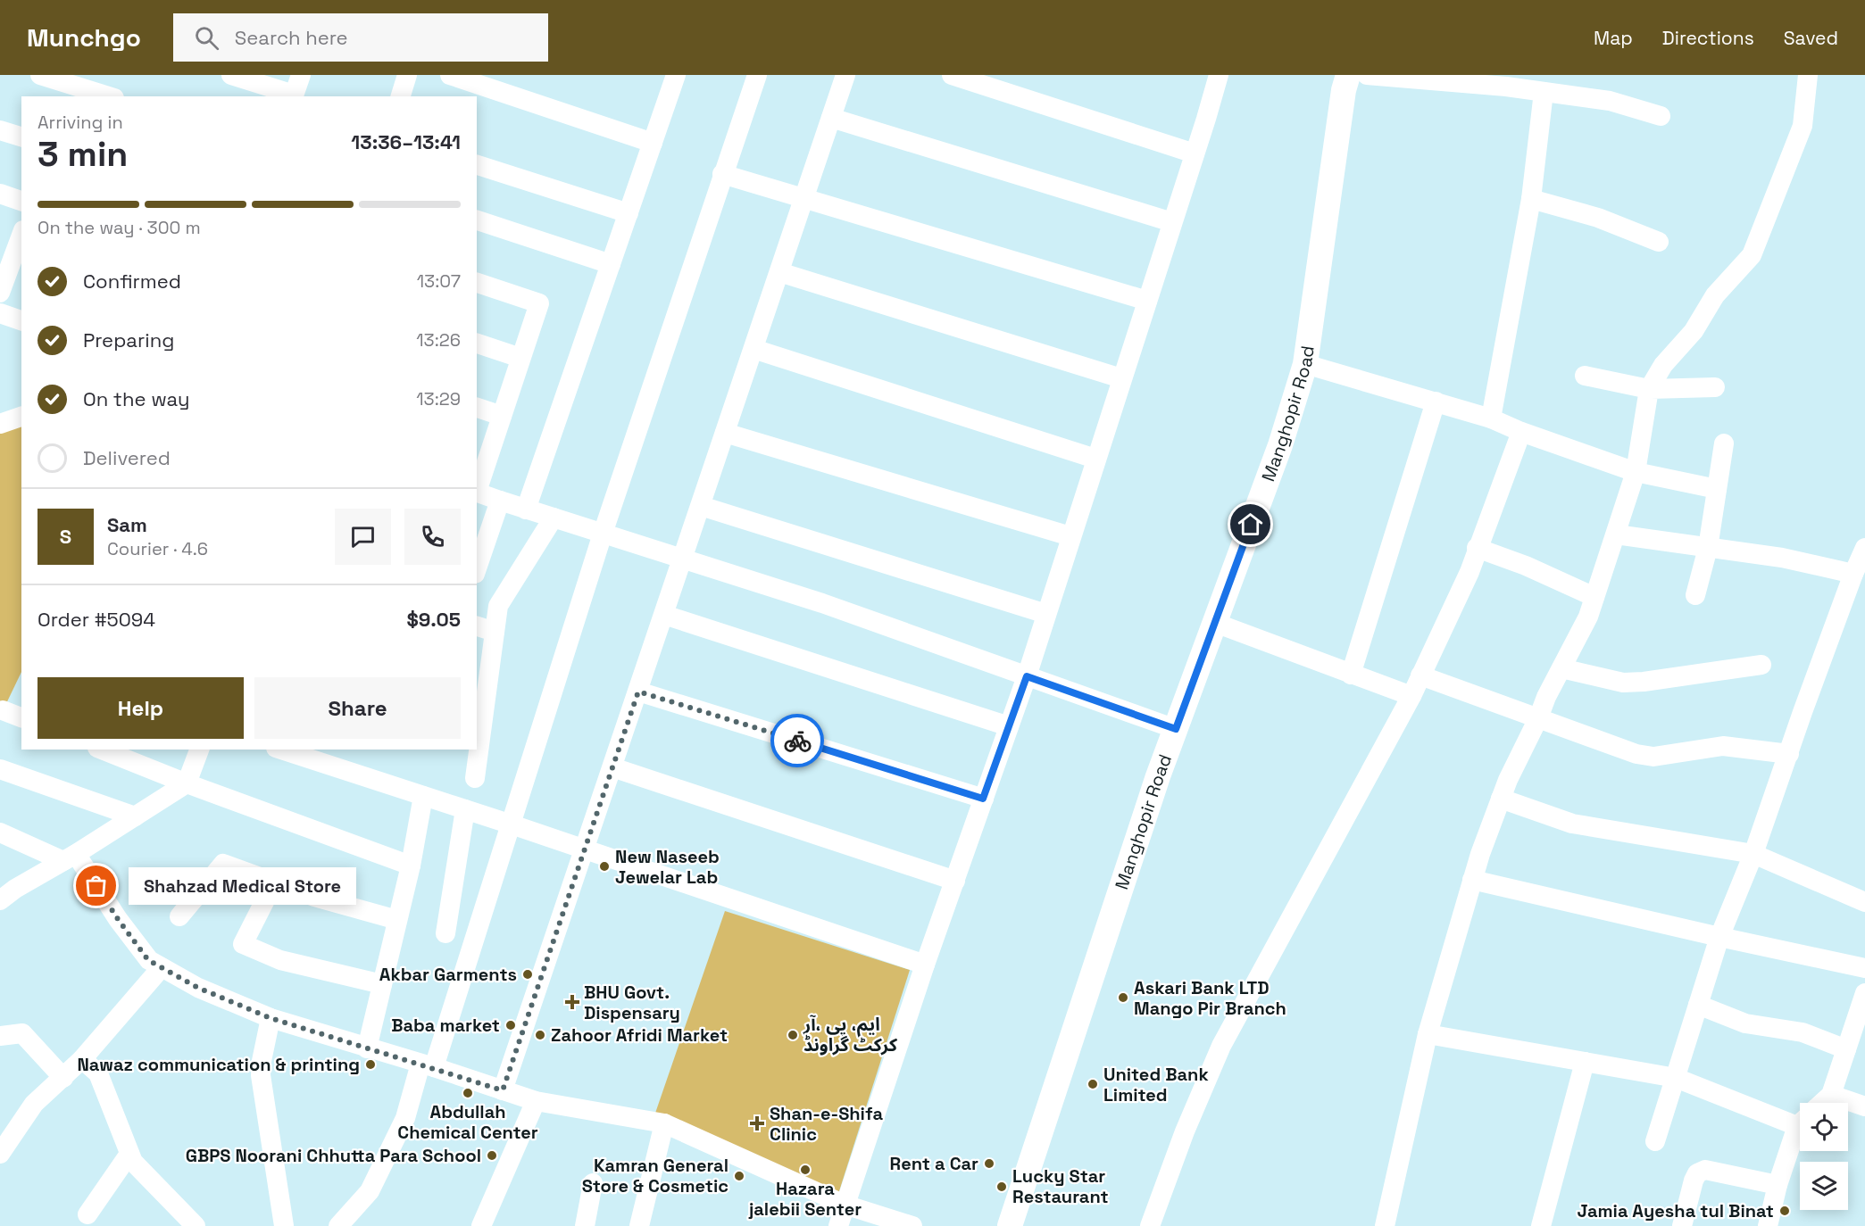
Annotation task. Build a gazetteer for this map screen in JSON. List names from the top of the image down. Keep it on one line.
{"streets":{"main road":["Manghopir Road"]},"places":{"other":["New Naseeb Jewelar Lab","Shahzad Medical Store","Akbar Garments","Askari Bank LTD Mango Pir Branch","Baba market","Zahoor Afridi Market","ایم، پی ،آر کرکٹ گراونڈ","Nawaz communication & printing","United Bank Limited","Abdullah Chemical Center","GBPS Noorani Chhutta Para School","Rent a Car","Hazara jalebii Senter","Kamran General Store & Cosmetic","Lucky Star Restaurant","Jamia Ayesha tul Binat"],"health":["BHU Govt. Dispensary","Shan-e-Shifa Clinic"]},"page":{"header":"Munchgo","search":"Search here","nav":["Map","Directions","Saved"],"heading":["3 min","Arriving in","13:36–13:41"],"panel":["Sam","Courier · 4.6","Order #5094","$9.05"],"bar":"On the way · 300 m","list":[["Confirmed","13:07"],["Preparing","13:26"],["On the way","13:29"],"Delivered"],"round":"S","buttons":["Help","Share"],"bubble":"Shahzad Medical Store"}}
